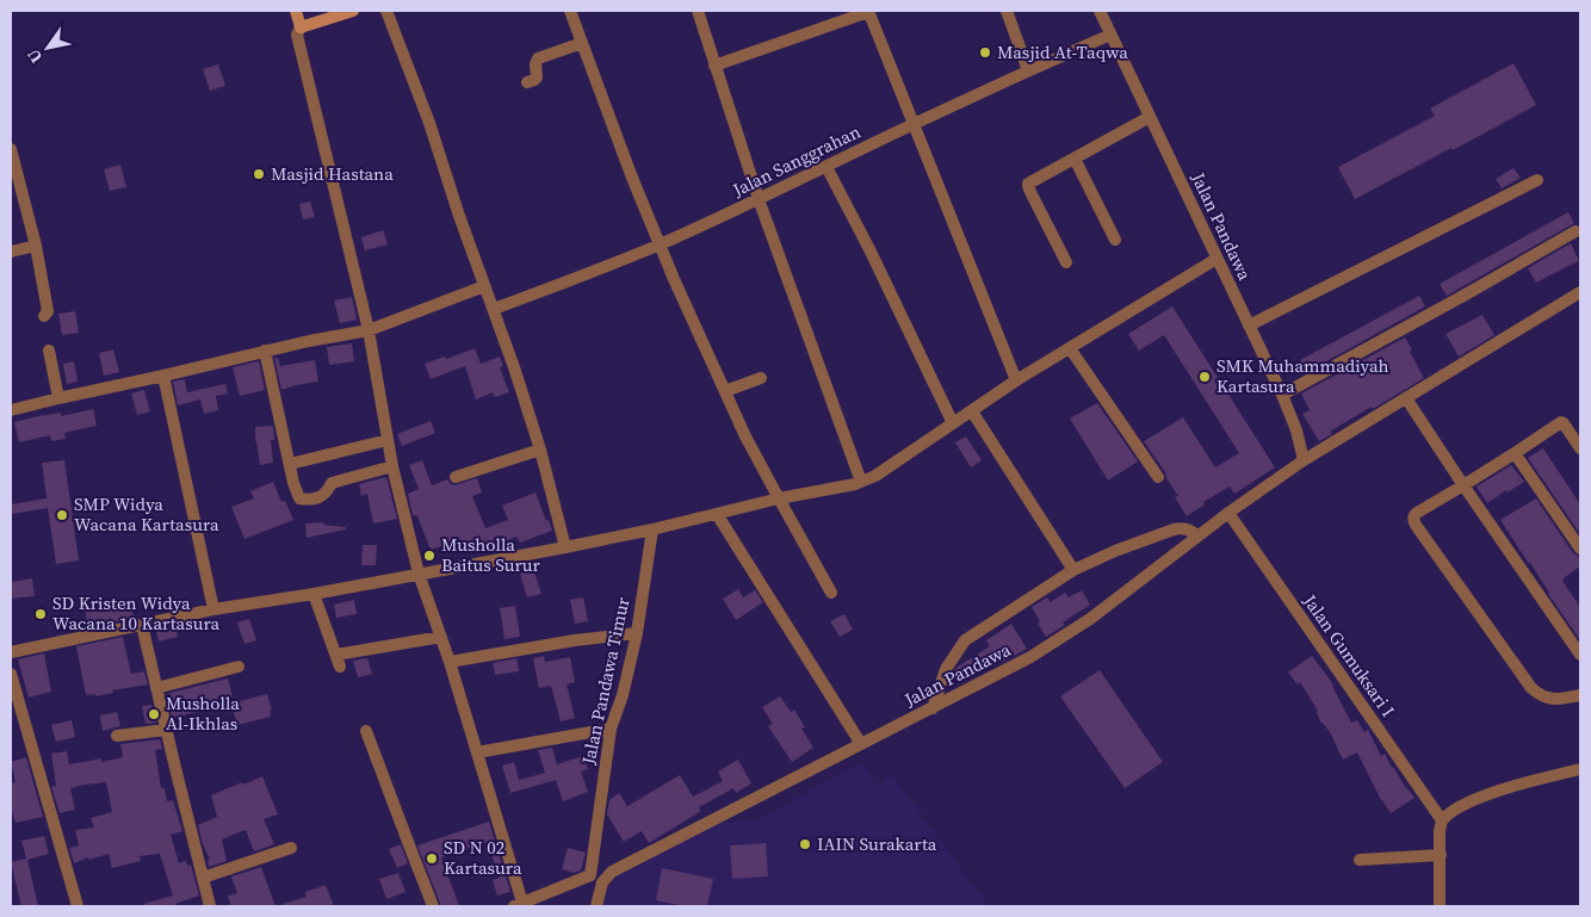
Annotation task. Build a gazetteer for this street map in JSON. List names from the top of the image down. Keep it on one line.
{"streets":{"street":["Jalan Sanggrahan","Jalan Pandawa","Jalan Gumuksari I","Jalan Pandawa Timur"]},"crossings":[["Jalan Sanggrahan","Jalan Pandawa"],["Jalan Pandawa","Jalan Gumuksari I"]],"places":["Masjid At-Taqwa","Masjid Hastana","SMK Muhammadiyah Kartasura","SMP Widya Wacana Kartasura","Musholla Baitus Surur","SD Kristen Widya Wacana 10 Kartasura","Musholla Al-Ikhlas","IAIN Surakarta","SD N 02 Kartasura"],"north":"bottom left"}
